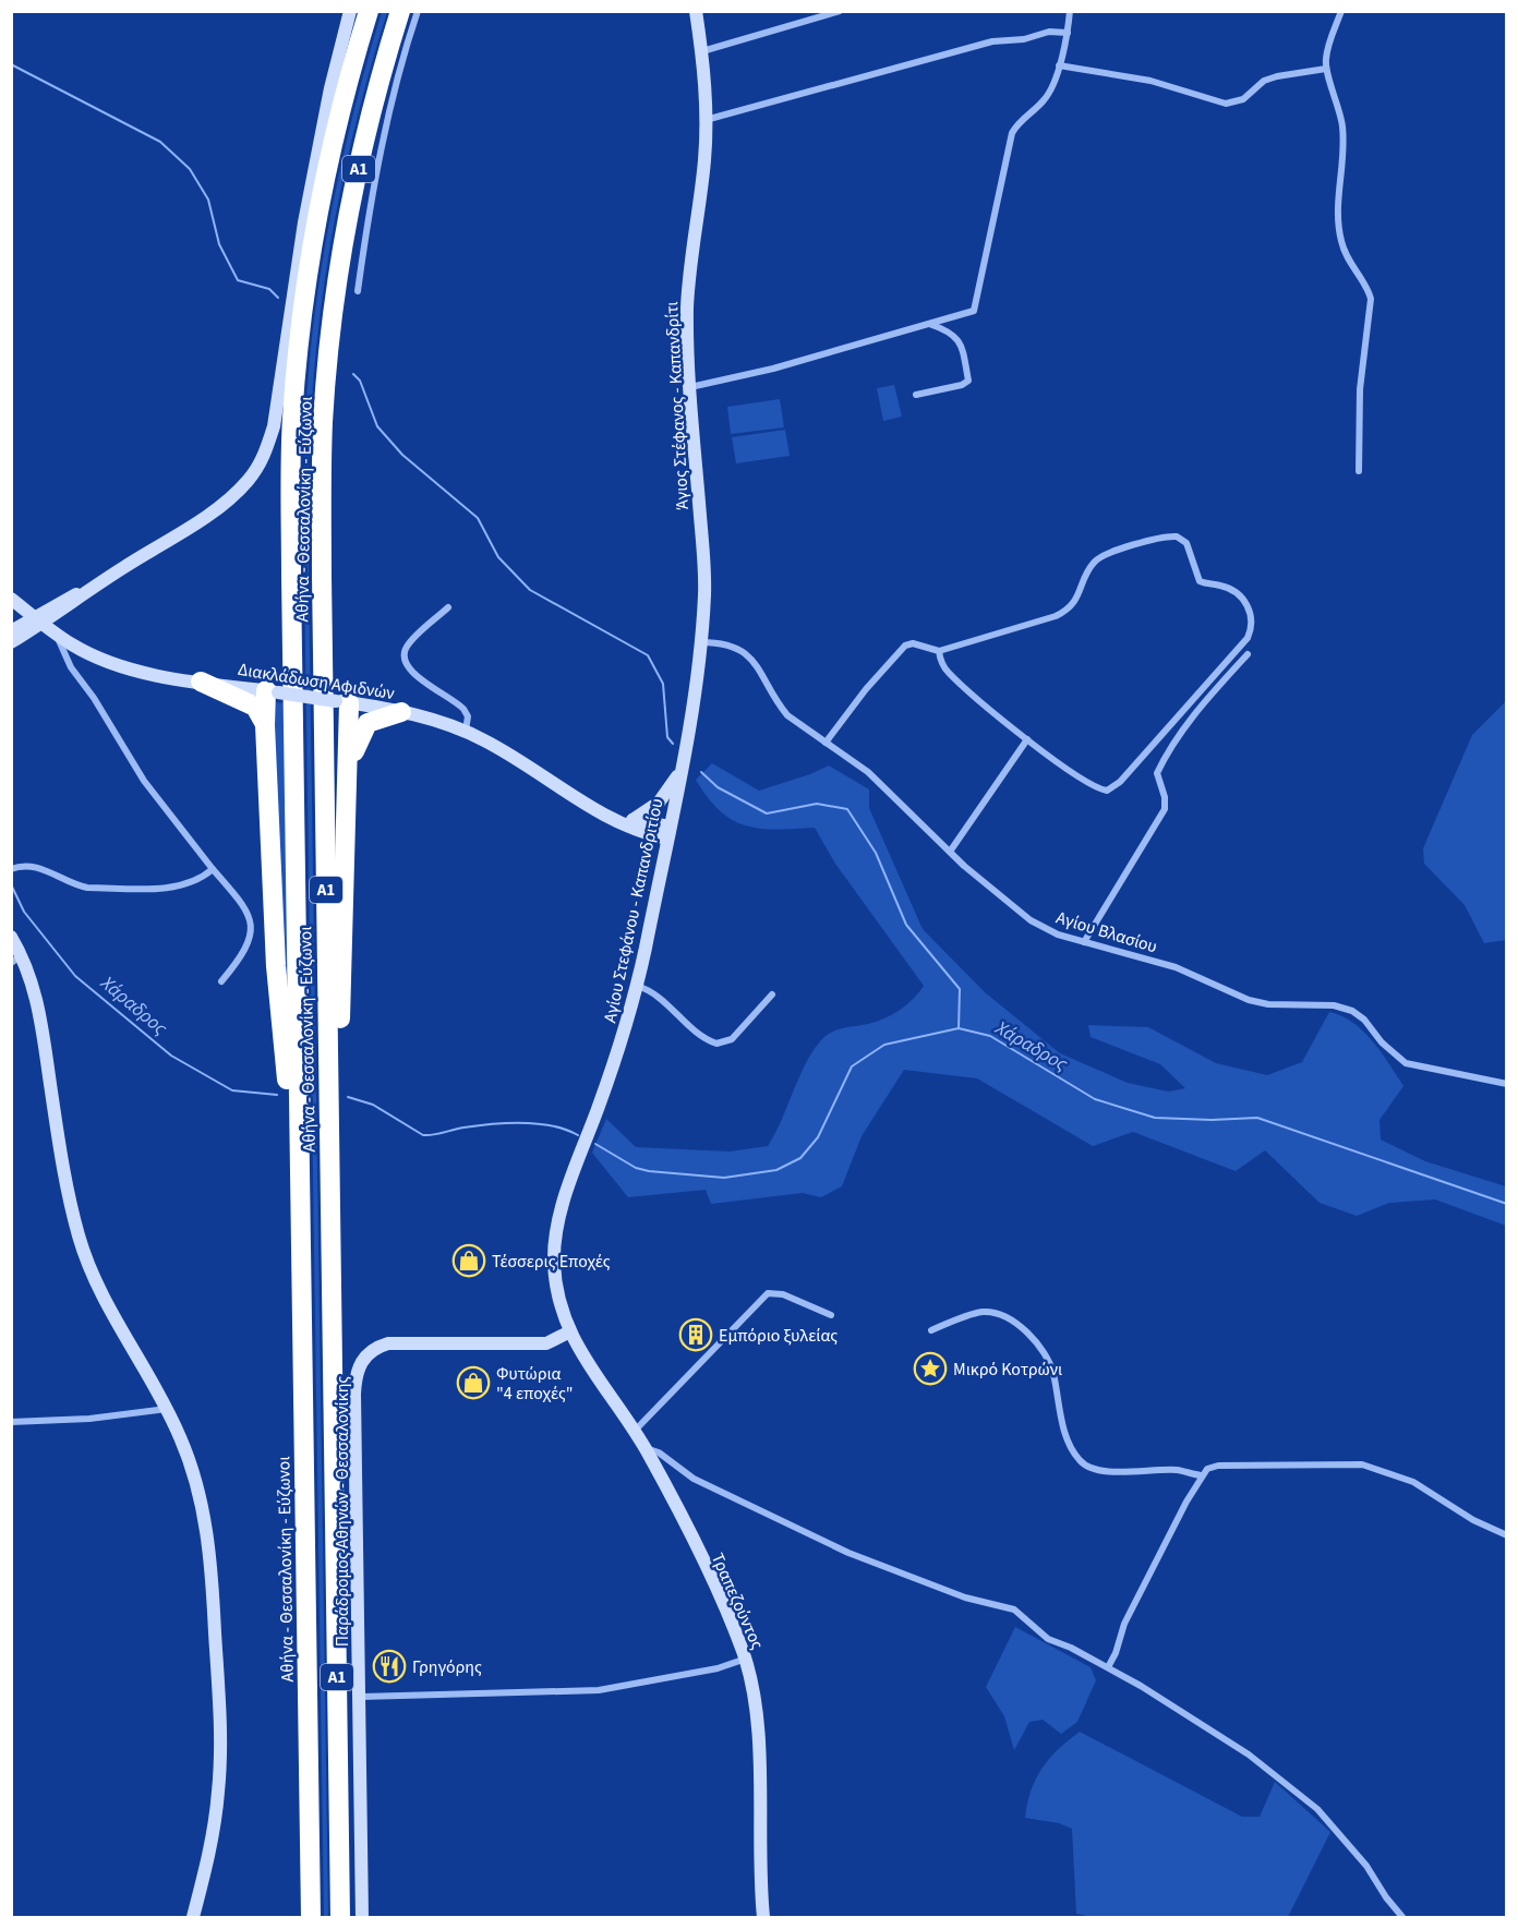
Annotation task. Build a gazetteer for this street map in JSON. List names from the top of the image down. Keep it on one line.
{"streets":{"highway":["Α1","Αθήνα - Θεσσαλονίκη - Εύζωνοι"],"main road":["Άγιος Στέφανος - Καπανδρίτι","Διακλάδωση Αφιδνών","Αγίου Στεφάνου - Καπανδριτίου","Παράδρομος Αθηνών - Θεσσαλονίκης","Τραπεζούντος"],"street":["Αγίου Βλασίου"]},"crossings":[["Άγιος Στέφανος - Καπανδρίτι","Αγίου Στεφάνου - Καπανδριτίου"],["Άγιος Στέφανος - Καπανδρίτι","Αγίου Βλασίου"],["Διακλάδωση Αφιδνών","Αγίου Στεφάνου - Καπανδριτίου"],["Αγίου Στεφάνου - Καπανδριτίου","Αγίου Βλασίου"],["Αγίου Στεφάνου - Καπανδριτίου","Παράδρομος Αθηνών - Θεσσαλονίκης"],["Αγίου Στεφάνου - Καπανδριτίου","Τραπεζούντος"],["Παράδρομος Αθηνών - Θεσσαλονίκης","Τραπεζούντος"]],"water":["Χάραδρος"],"places":{"shop":["Τέσσερις Εποχές","Φυτώρια \"4 εποχές\""],"building":["Εμπόριο ξυλείας"],"place":["Μικρό Κοτρώνι"],"restaurant":["Γρηγόρης"]}}
